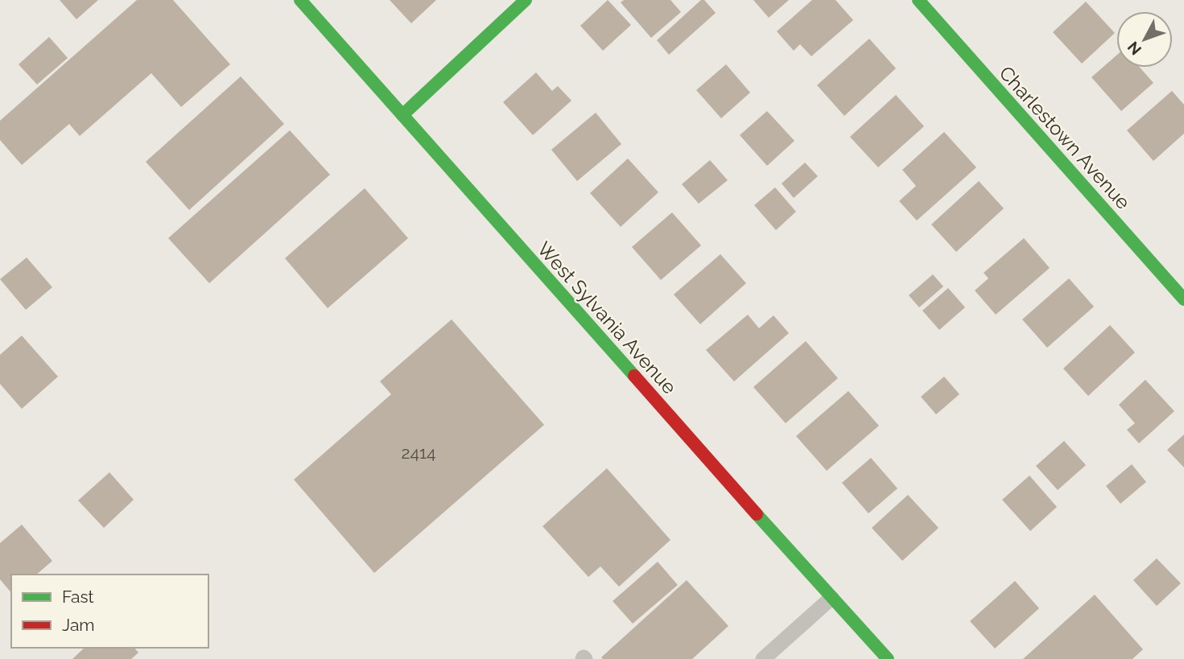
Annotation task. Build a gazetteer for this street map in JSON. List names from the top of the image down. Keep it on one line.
{"streets":{"main road":["Charlestown Avenue","West Sylvania Avenue"]},"house_numbers":["2414"],"legend":["Fast","Jam"],"north":"bottom left"}
